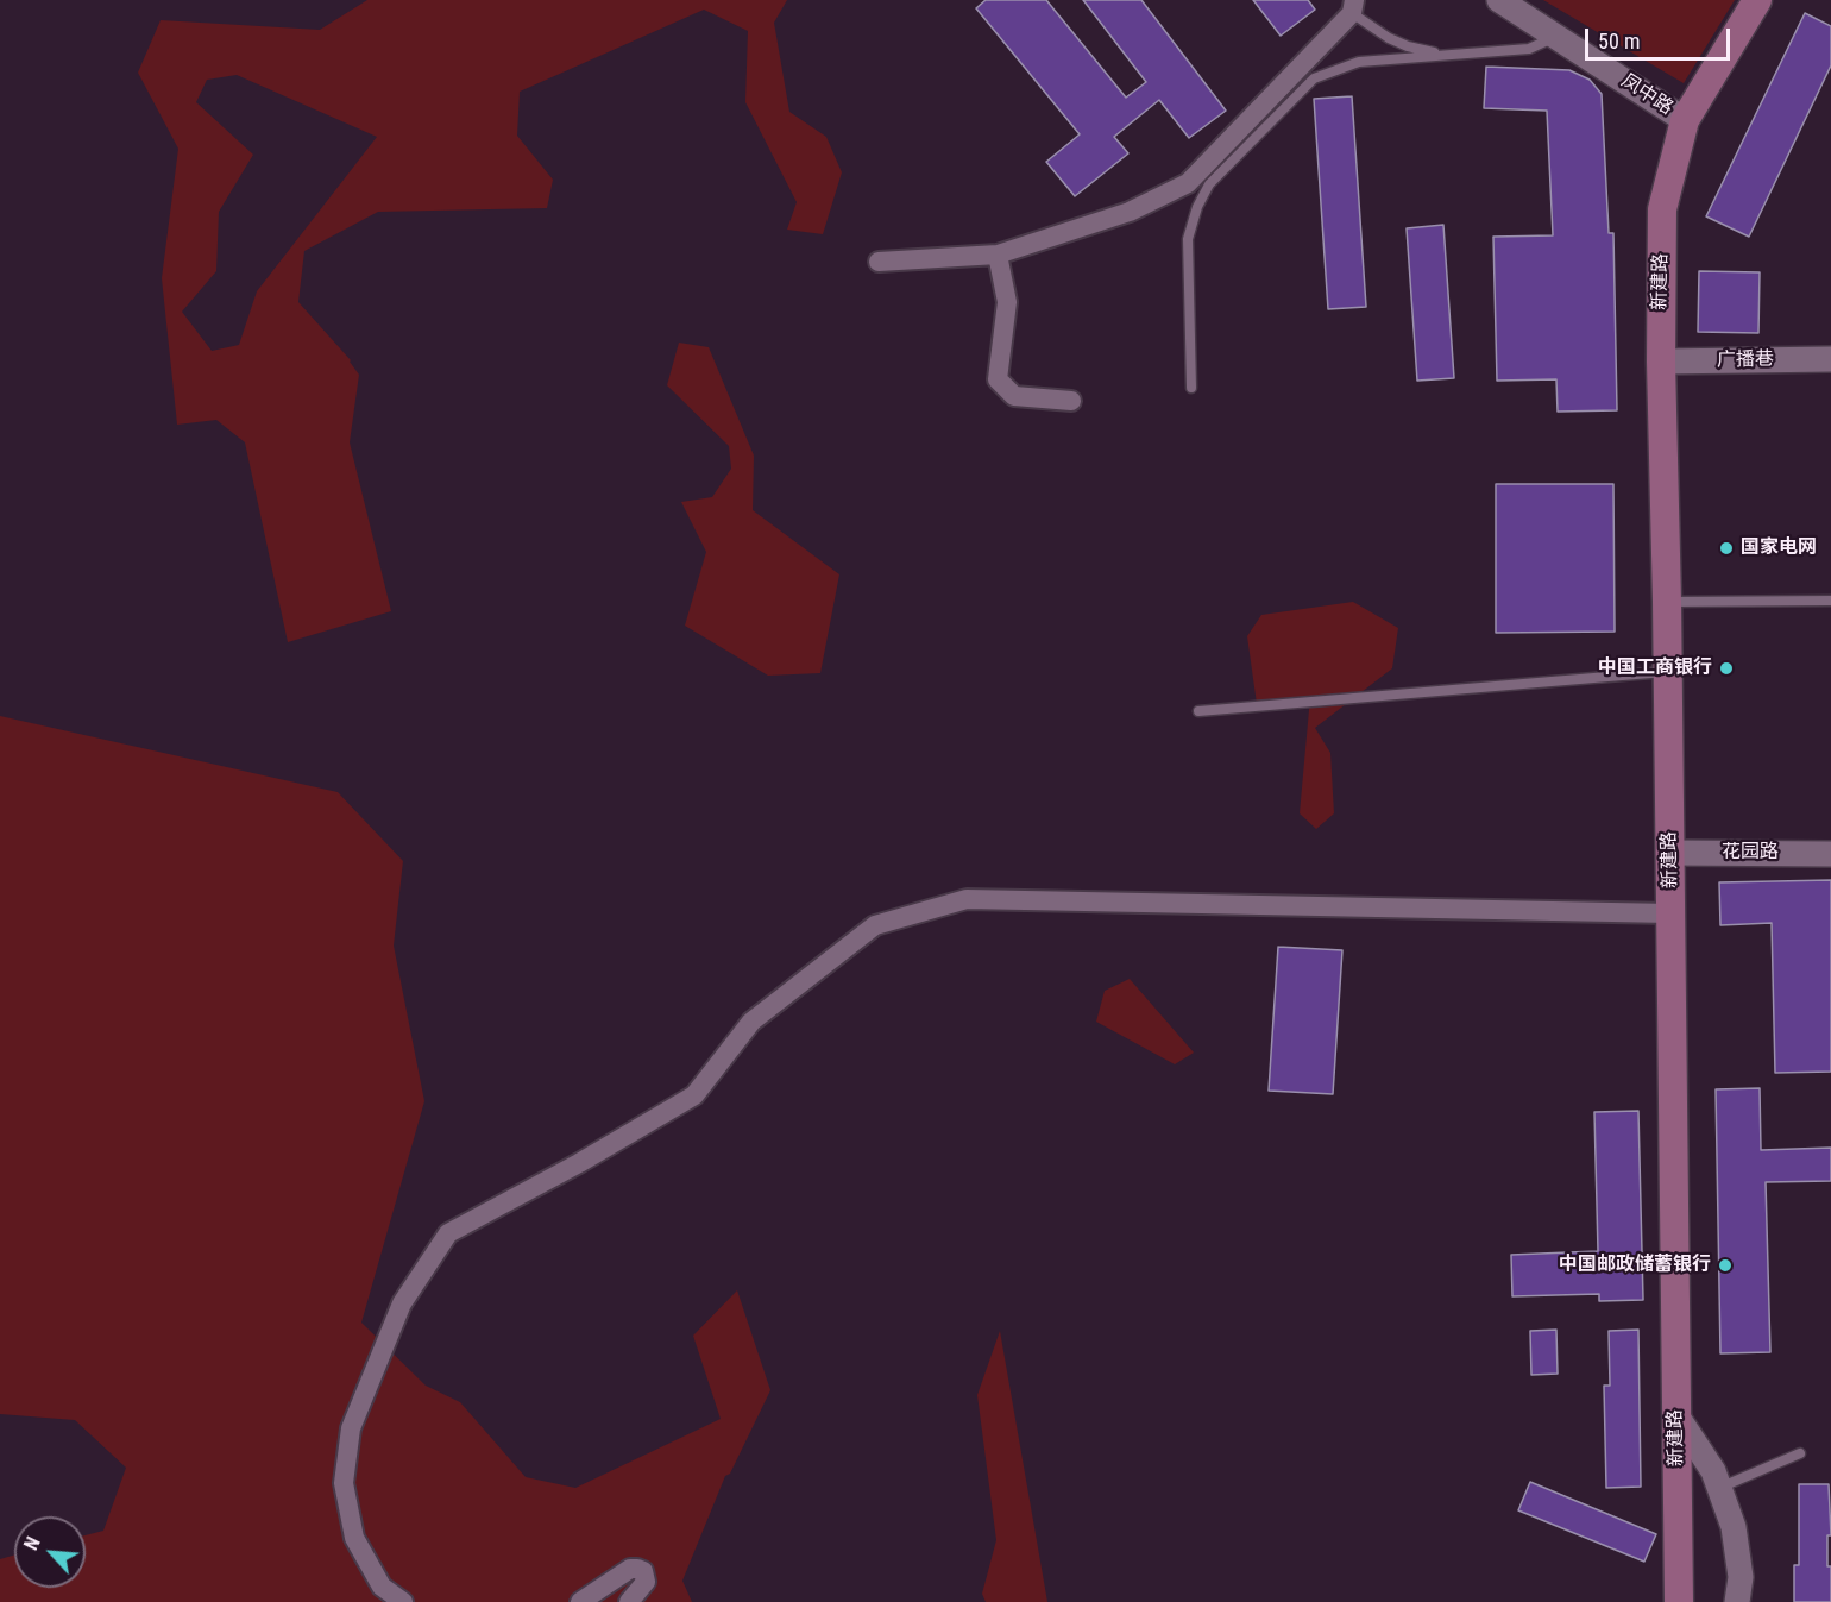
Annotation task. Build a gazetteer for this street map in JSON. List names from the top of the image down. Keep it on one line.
{"streets":{"main road":["新建路"],"street":["凤中路","广播巷","花园路"]},"crossings":[["凤中路","新建路"],["新建路","广播巷"],["新建路","花园路"]],"places":["国家电网","中国工商银行","中国邮政储蓄银行"],"scale_bar":"50 m","north":"top left"}
